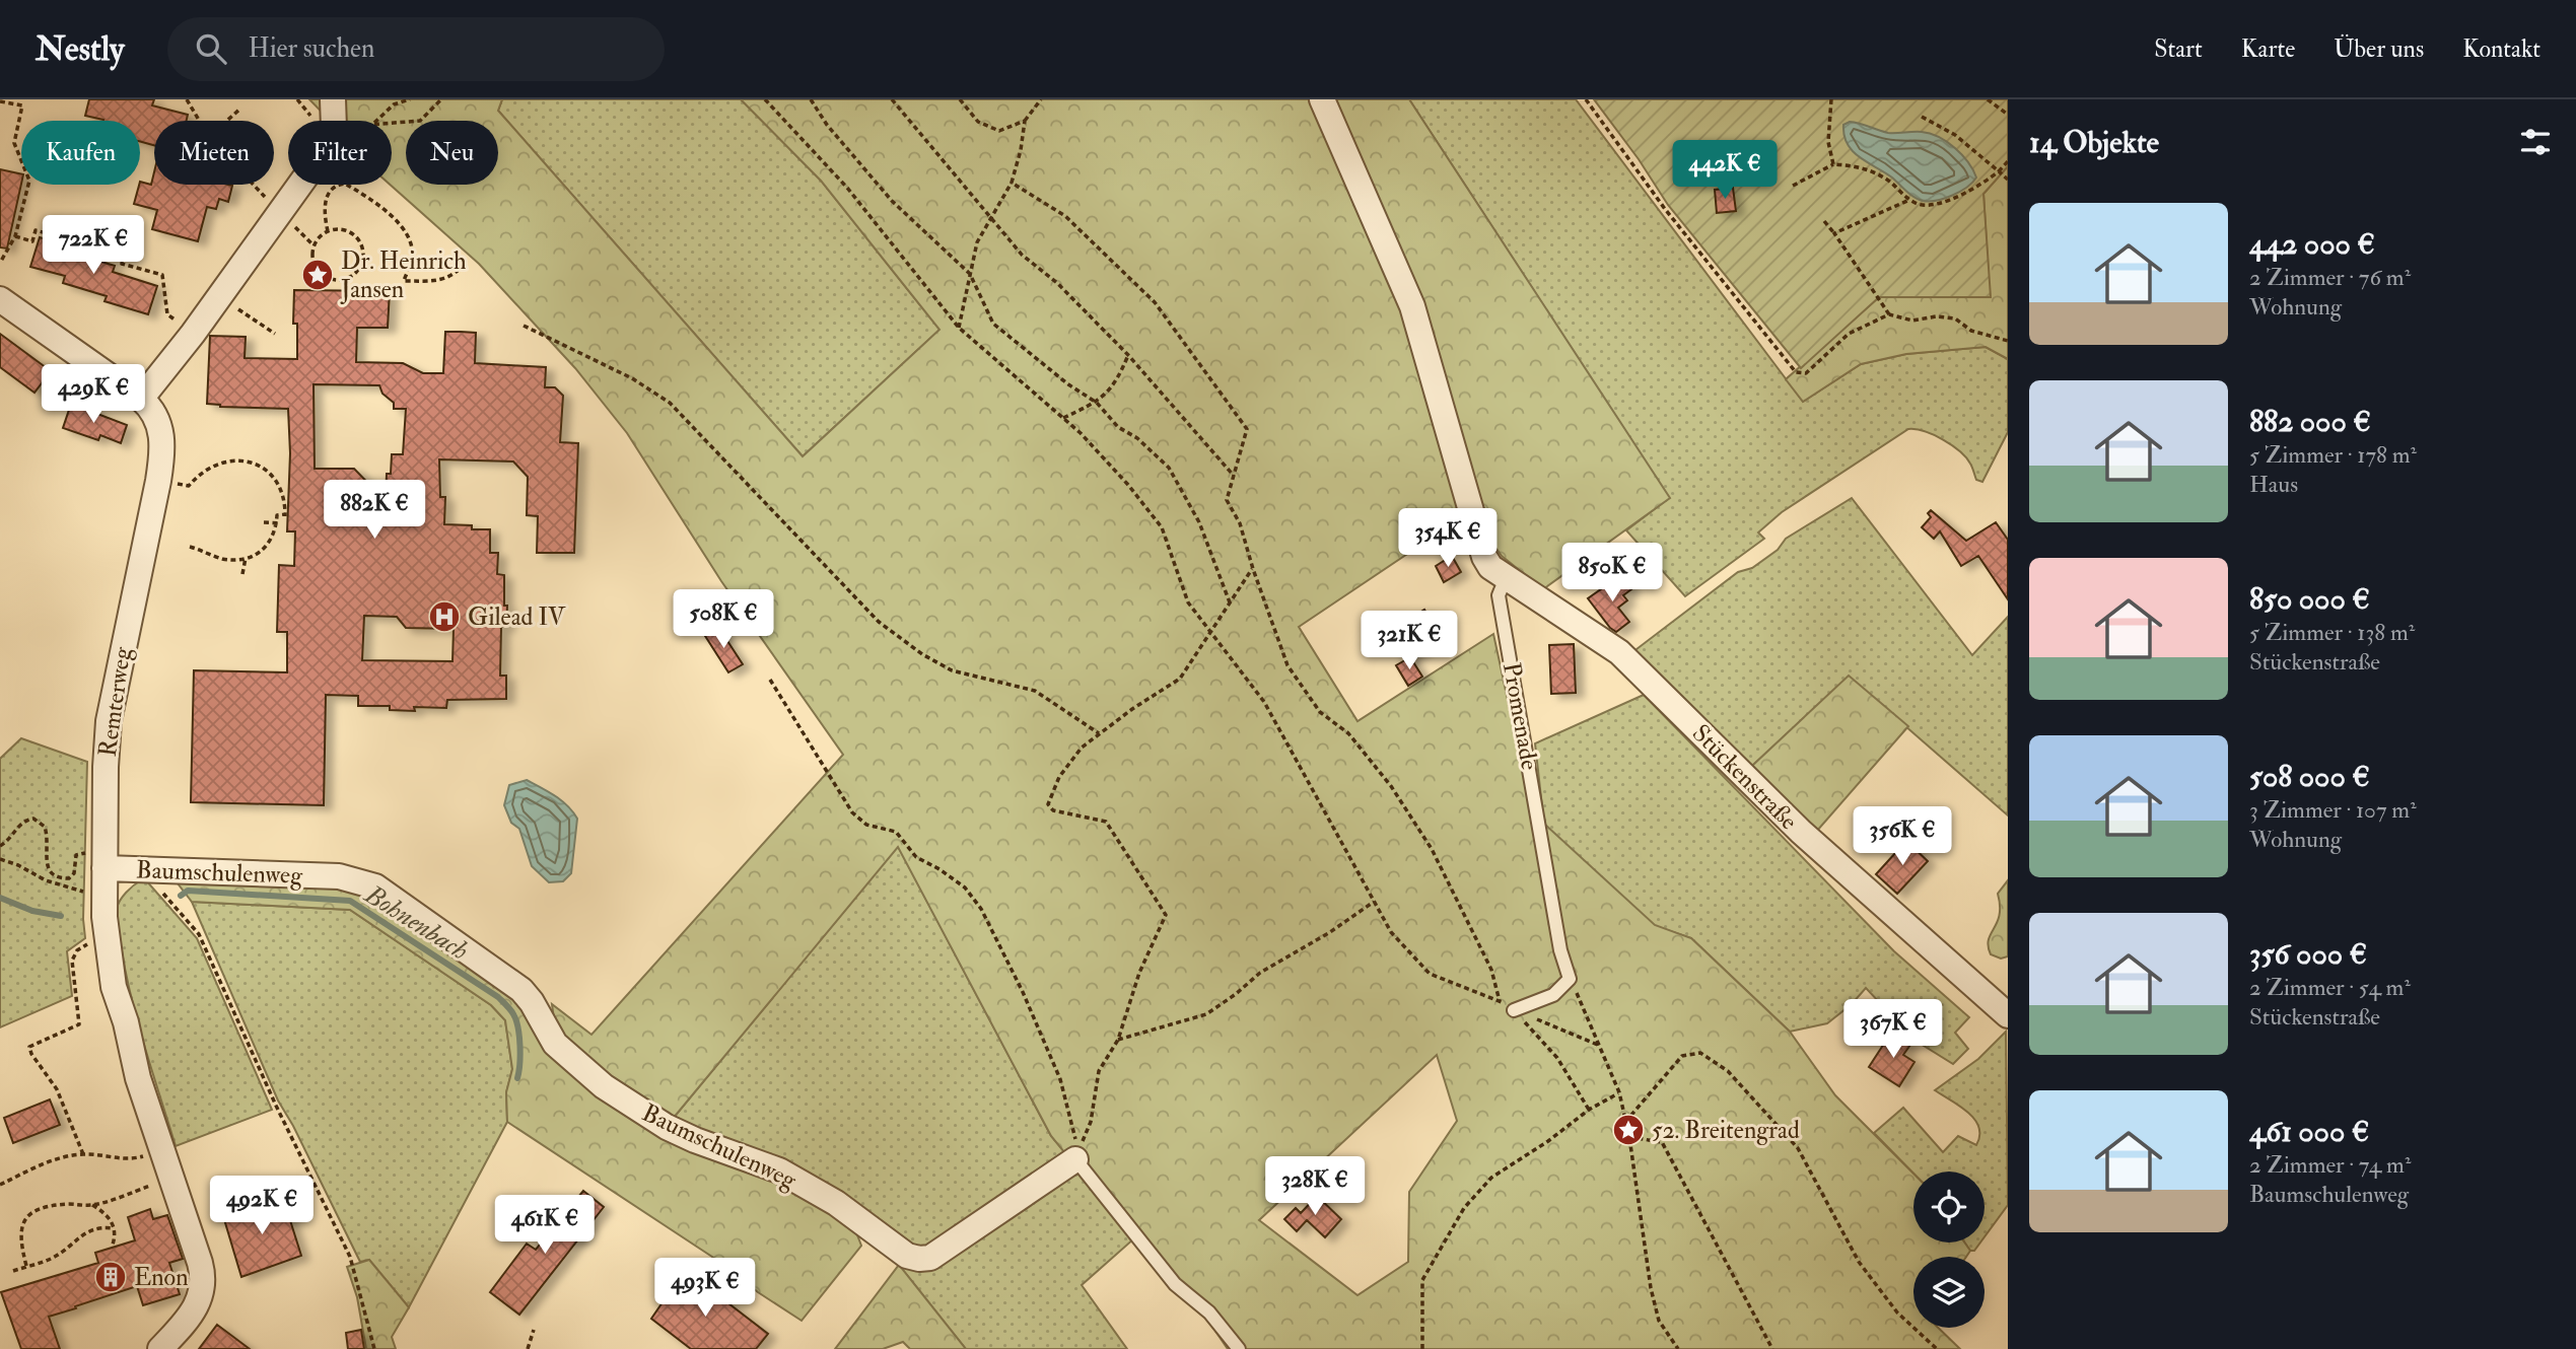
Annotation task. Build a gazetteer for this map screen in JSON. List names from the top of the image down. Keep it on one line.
{"streets":{"street":["Remterweg","Stückenstraße","Baumschulenweg"],"lane":["Promenade"]},"crossings":[["Remterweg","Baumschulenweg"],["Promenade","Stückenstraße"]],"water":["Bohnenbach"],"places":{"place":["Dr. Heinrich Jansen","52. Breitengrad"],"hospital":["Gilead IV"],"building":["Enon"]},"page":{"header":"Nestly","search":"Hier suchen","nav":["Start","Karte","Über uns","Kontakt"],"heading":"14 Objekte","chip":["Kaufen","Mieten","Filter","Neu"],"price":["442K €","722K €","429K €","882K €","354K €","850K €","508K €","321K €","356K €","367K €","328K €","492K €","461K €","493K €"],"list":[{"name":"442 000 €","note":"2 Zimmer · 76 m² · Wohnung"},{"name":"882 000 €","note":"5 Zimmer · 178 m² · Haus"},{"name":"850 000 €","note":"5 Zimmer · 138 m² · Stückenstraße"},{"name":"508 000 €","note":"3 Zimmer · 107 m² · Wohnung"},{"name":"356 000 €","note":"2 Zimmer · 54 m² · Stückenstraße"},{"name":"461 000 €","note":"2 Zimmer · 74 m² · Baumschulenweg"}]}}
